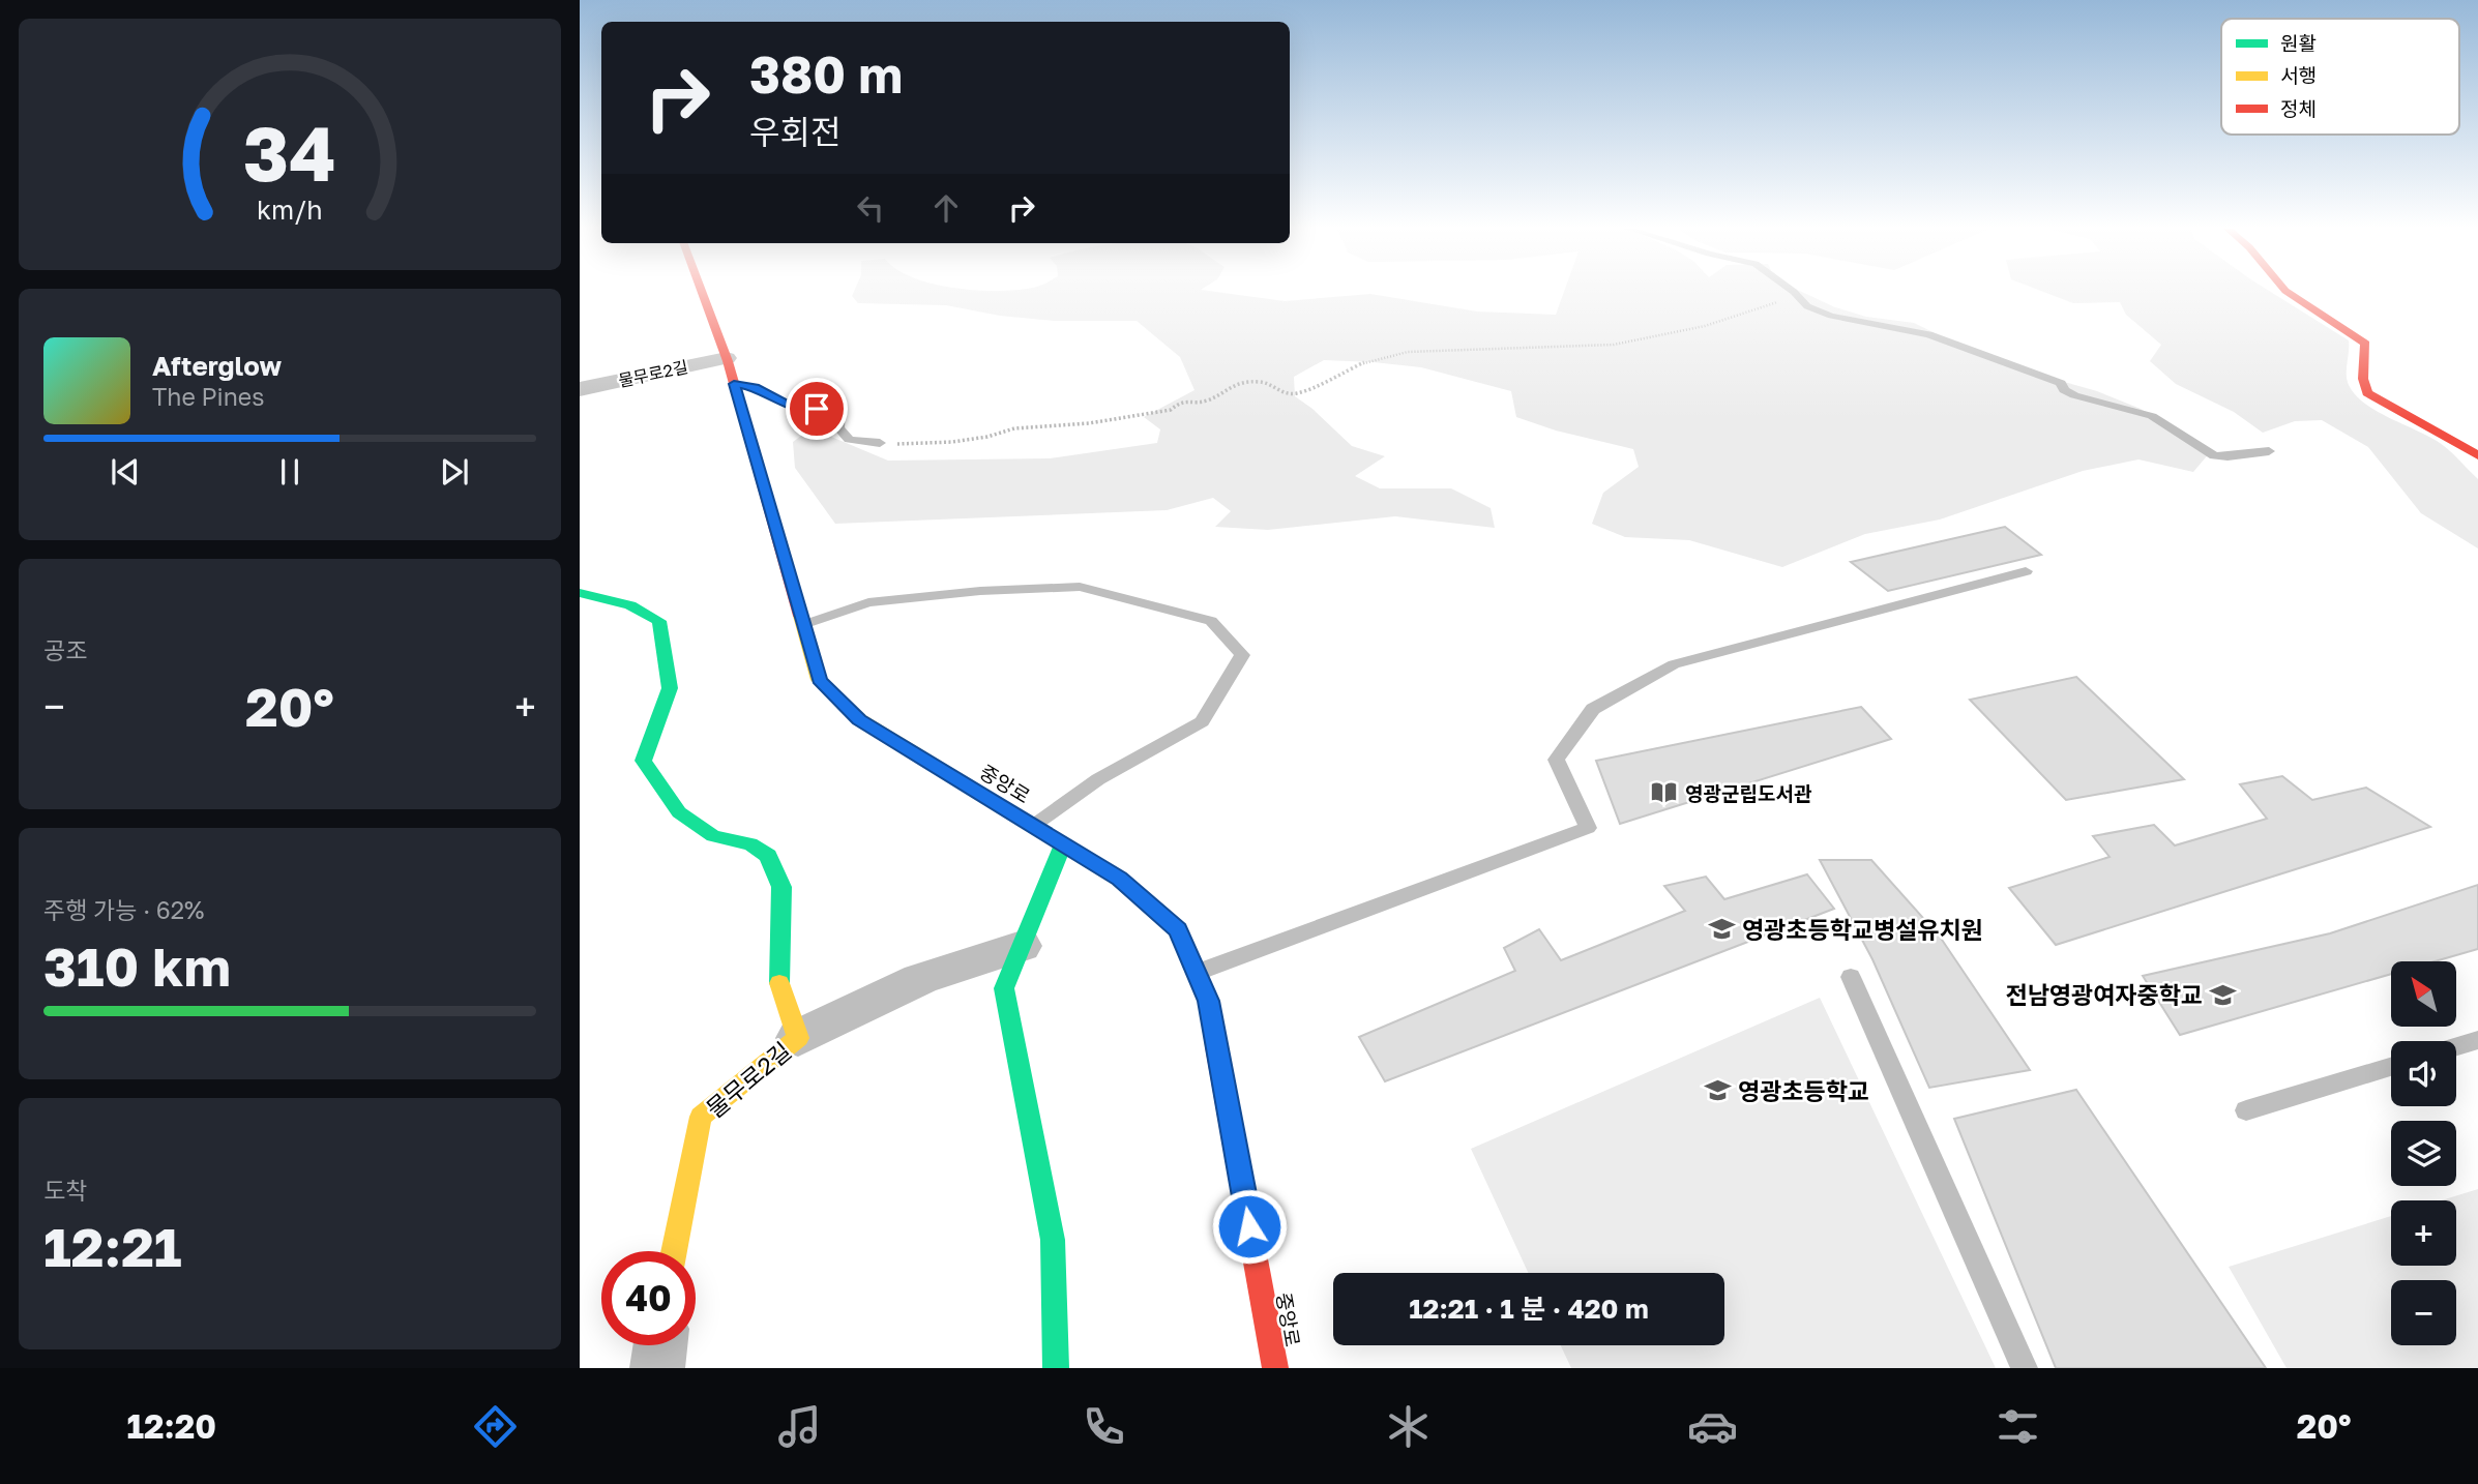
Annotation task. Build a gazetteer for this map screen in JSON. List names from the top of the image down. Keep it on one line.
{"streets":{"street":["물무로2길","중앙로"]},"crossings":[["물무로2길","중앙로"]],"places":{"library":["영광군립도서관"],"school or university":["영광초등학교병설유치원","전남영광여자중학교","영광초등학교"]},"legend":["원활","서행","정체"],"north":"top left","page":{"turn":["380 m","우회전"],"song":["Afterglow","The Pines"],"tile":["공조",["주행 가능 · 62%","310 km"],["도착","12:21"]],"heat":["−","20°","+"],"map_buttons":["+","−"],"limit":"40","trip":"12:21 · 1 분 · 420 m","tabs":["12:20","20°"],"gauge":["34","km/h"]}}
